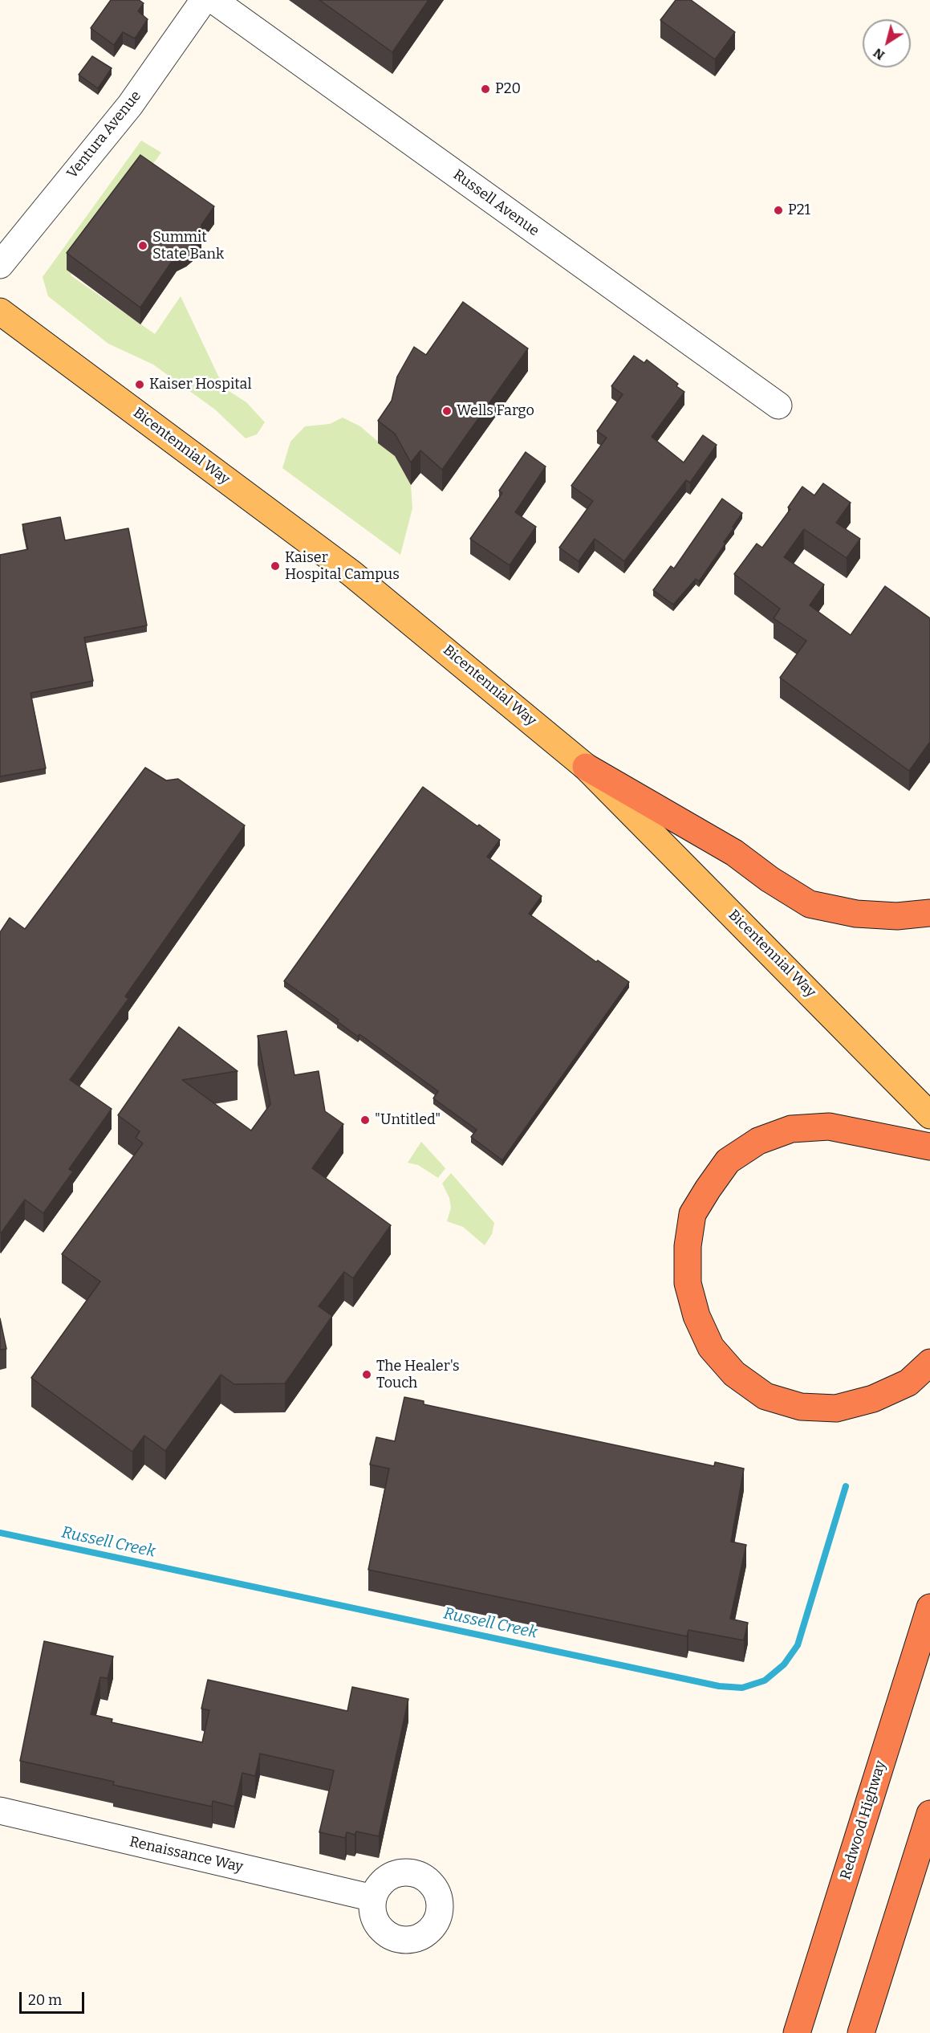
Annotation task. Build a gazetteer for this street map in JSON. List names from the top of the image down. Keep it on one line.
{"streets":{"highway":["Redwood Highway"],"main road":["Bicentennial Way"],"street":["Ventura Avenue","Russell Avenue","Renaissance Way"]},"water":["Russell Creek"],"places":["P20","P21","Summit State Bank","Kaiser Hospital","Wells Fargo","Kaiser Hospital Campus","\"Untitled\"","The Healer's Touch"],"scale_bar":"20 m","north":"bottom left"}
